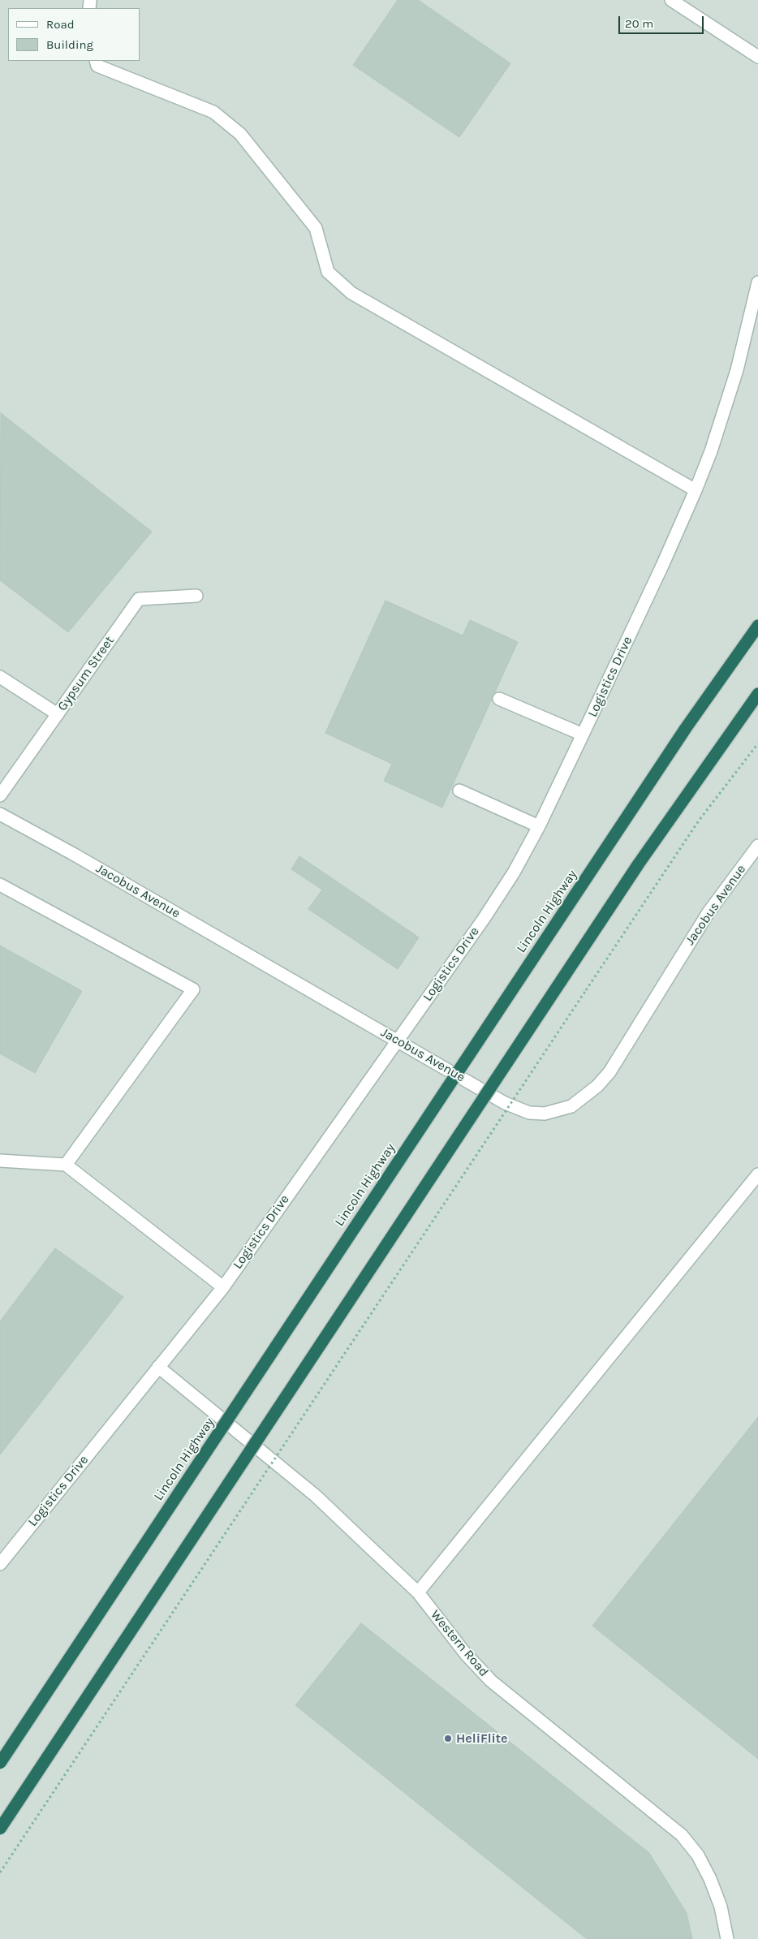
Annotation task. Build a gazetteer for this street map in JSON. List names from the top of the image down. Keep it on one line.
{"streets":{"highway":["Lincoln Highway"],"street":["Gypsum Street","Logistics Drive","Jacobus Avenue","Western Road"]},"crossings":[["Logistics Drive","Jacobus Avenue"],["Logistics Drive","Western Road"]],"places":["HeliFlite"],"legend":["Road","Building"],"scale_bar":"20 m"}
